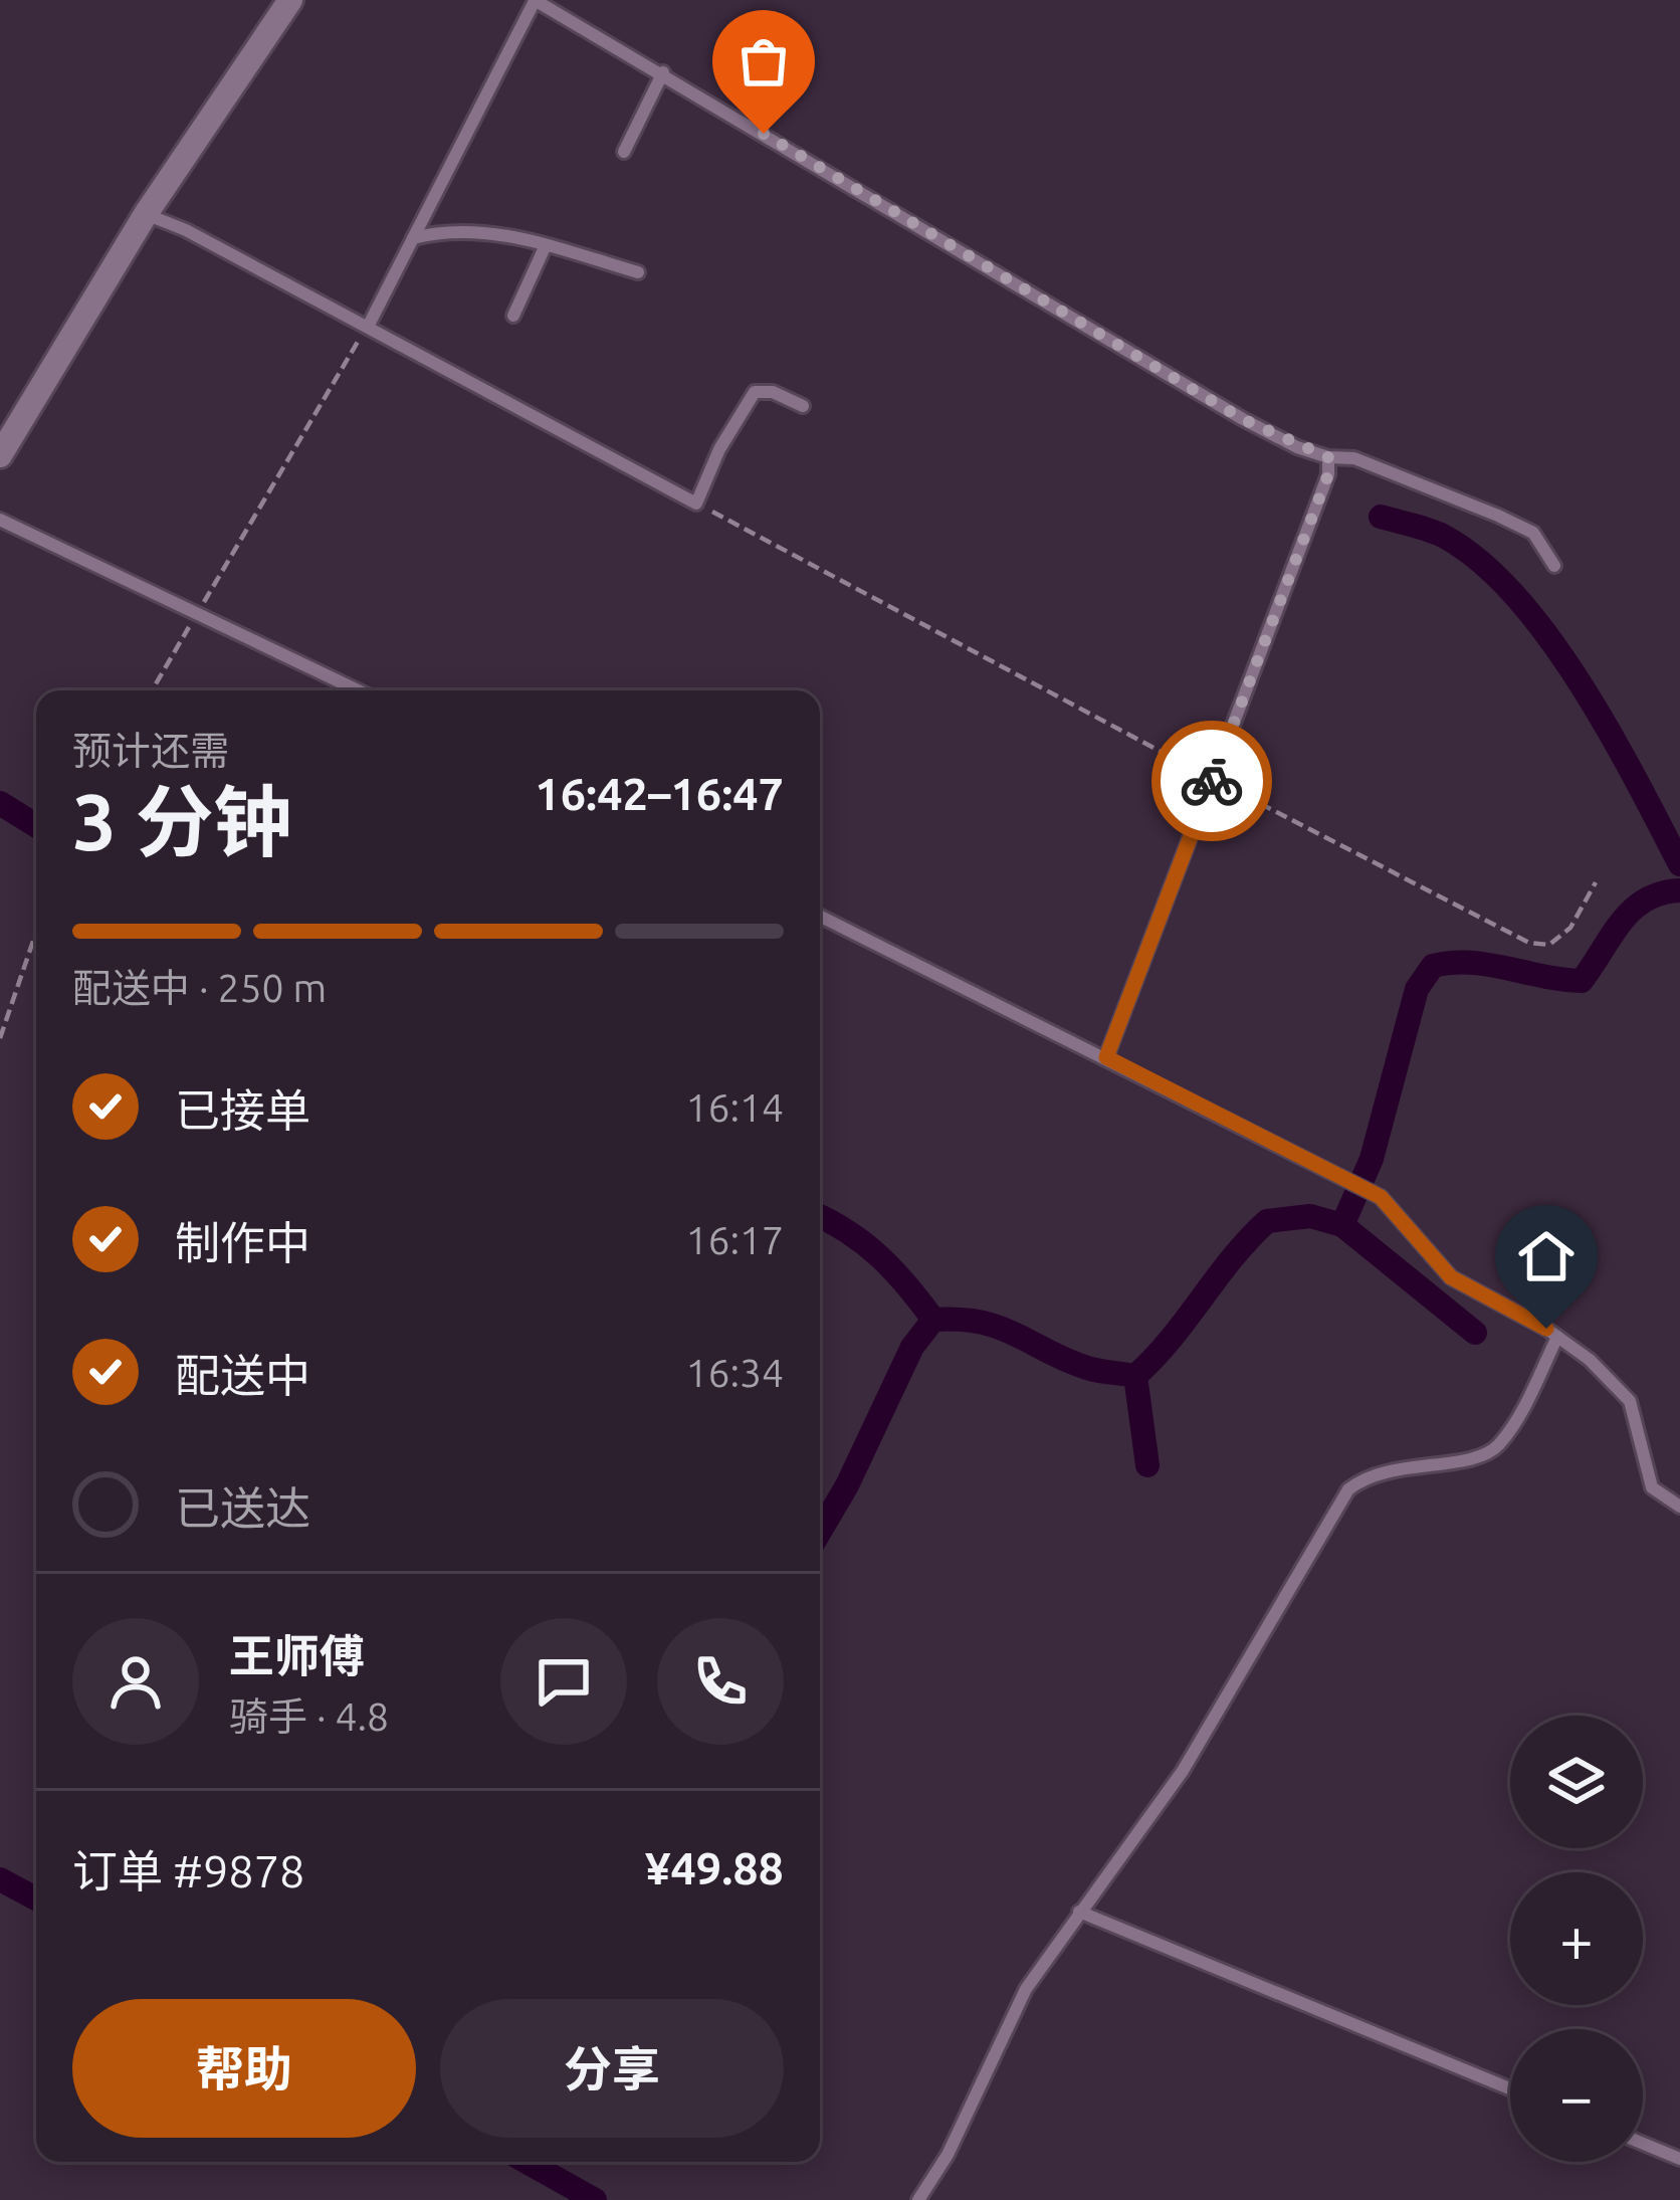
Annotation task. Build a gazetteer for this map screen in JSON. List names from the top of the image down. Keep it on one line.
{"page":{"heading":["3 分钟","预计还需","16:42–16:47"],"panel":["王师傅","骑手 · 4.8","订单 #9878","¥49.88"],"bar":"配送中 · 250 m","list":[["已接单","16:14"],["制作中","16:17"],["配送中","16:34"],"已送达"],"map_buttons":["+","−"],"buttons":["帮助","分享"]}}
